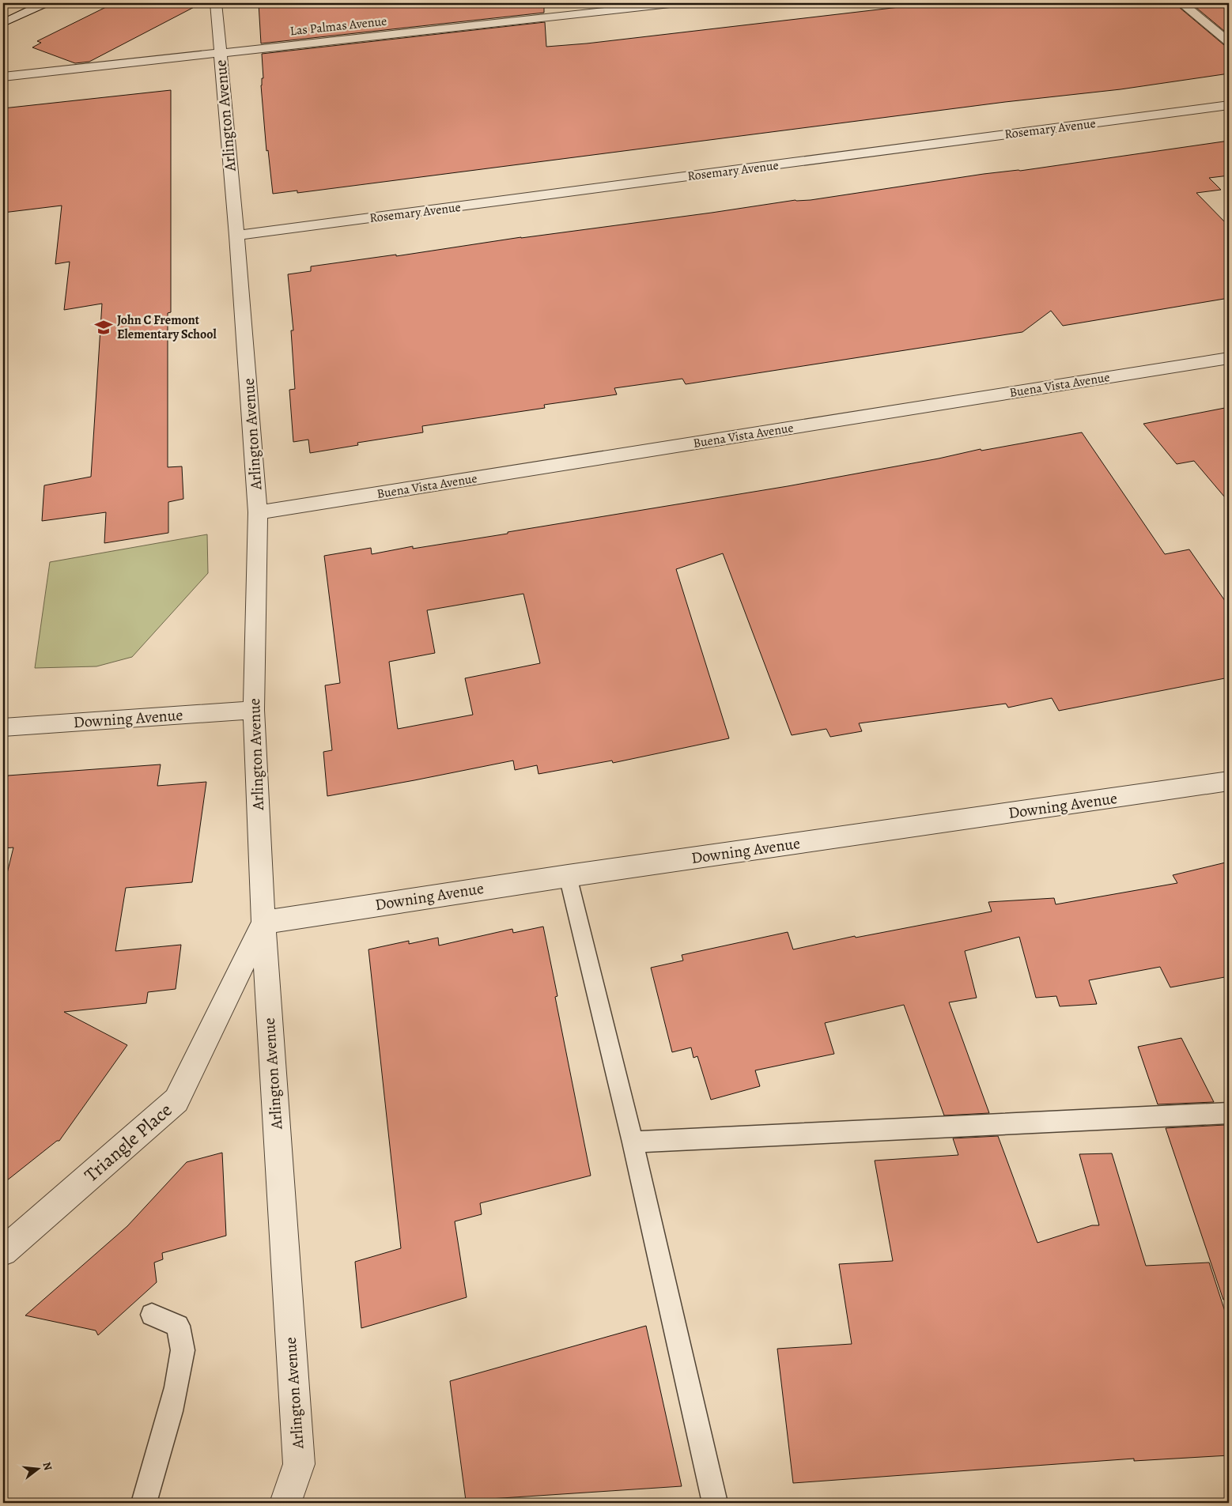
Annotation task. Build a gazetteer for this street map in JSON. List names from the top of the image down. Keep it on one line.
{"streets":{"street":["Las Palmas Avenue","Arlington Avenue","Rosemary Avenue","Buena Vista Avenue","Downing Avenue","Triangle Place"]},"crossings":[["Las Palmas Avenue","Arlington Avenue"],["Arlington Avenue","Rosemary Avenue"],["Arlington Avenue","Buena Vista Avenue"],["Arlington Avenue","Downing Avenue"],["Arlington Avenue","Triangle Place"],["Downing Avenue","Triangle Place"]],"places":{"school or university":["John C Fremont Elementary School"]},"north":"right"}
